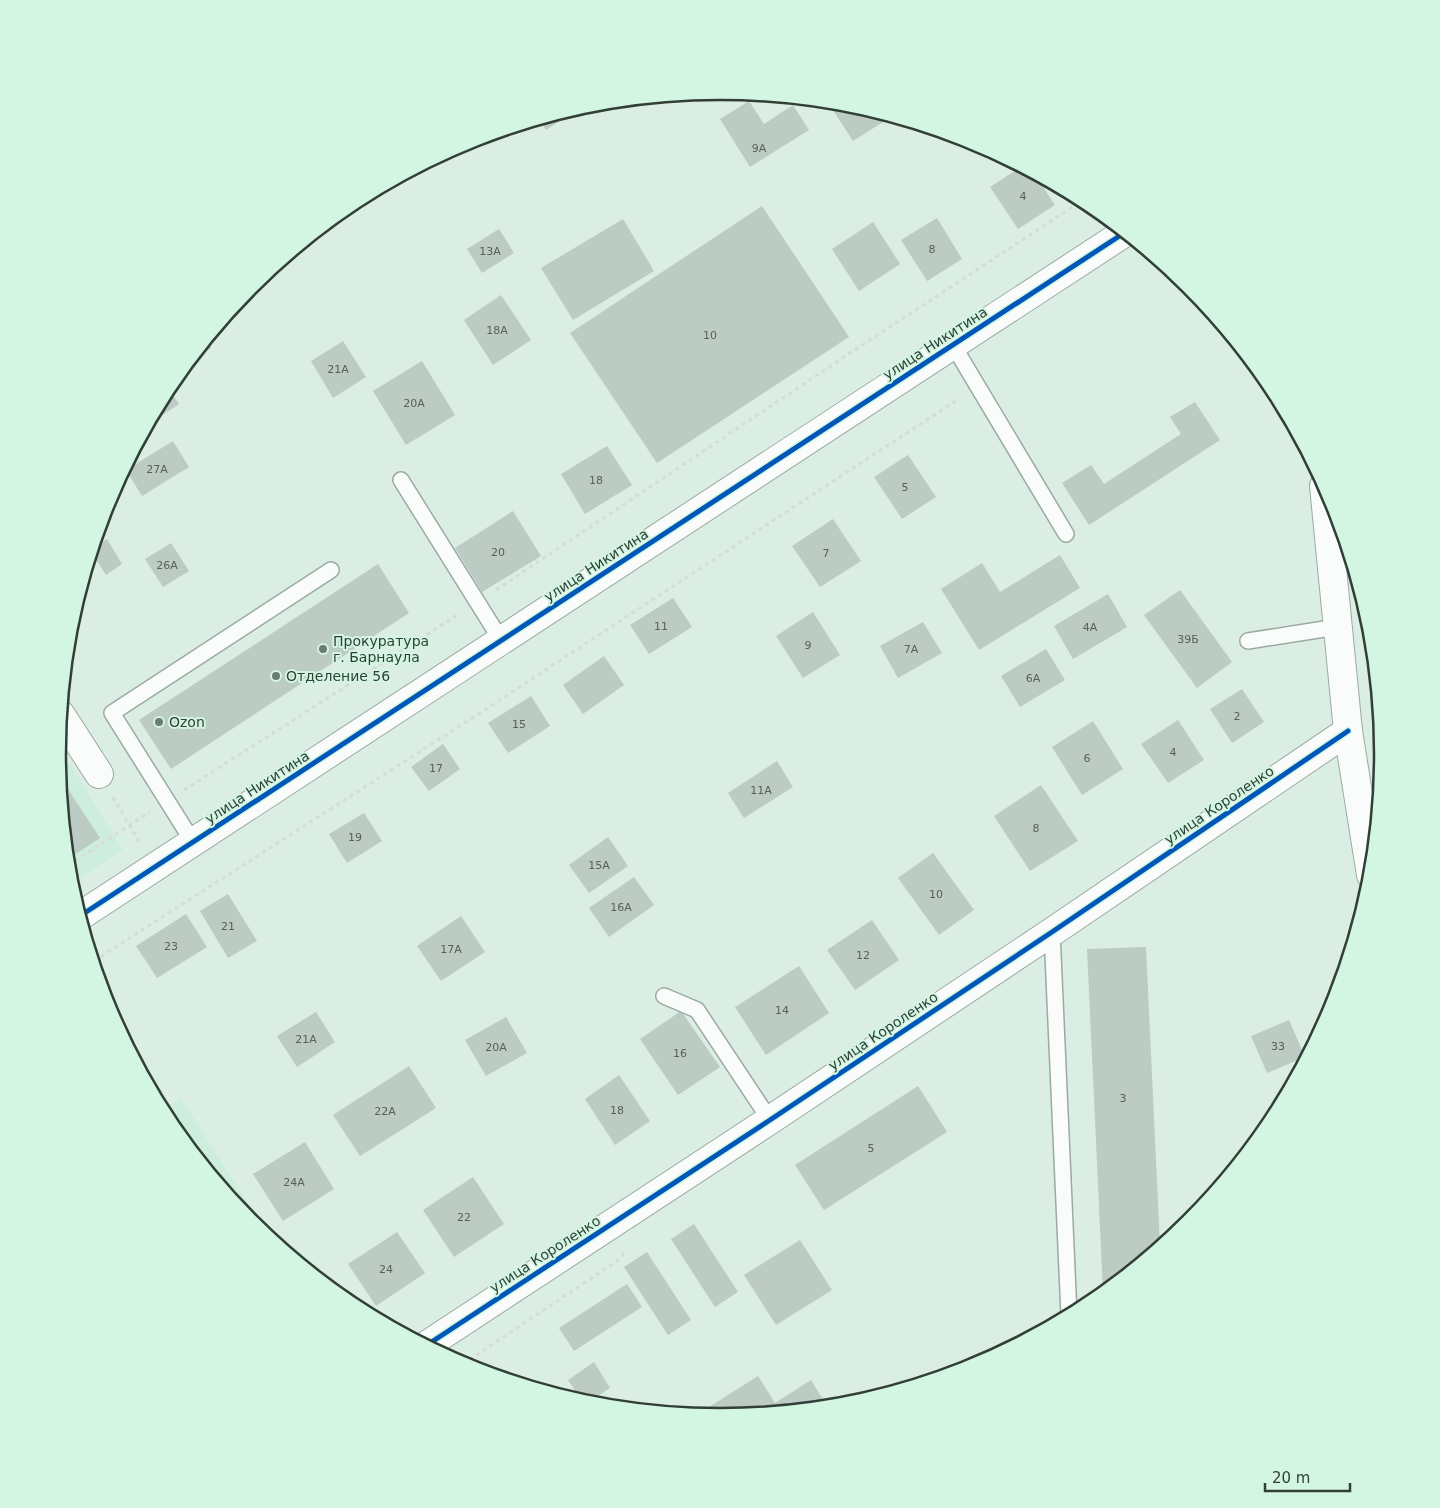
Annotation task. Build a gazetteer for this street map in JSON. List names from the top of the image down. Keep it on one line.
{"streets":{"street":["улица Никитина","улица Короленко"]},"places":["Прокуратура г. Барнаула","Отделение 56","Ozon"],"house_numbers":["9А","4","8","13А","18А","10","21А","20А","27А","18","5","20","7","26А","11","4А","39Б","9","7А","6А","2","15","4","6","17","11А","8","19","15А","10","16А","21","23","17А","12","14","21А","33","20А","16","3","18","22А","5","24А","22","24"],"scale_bar":"20 m"}
